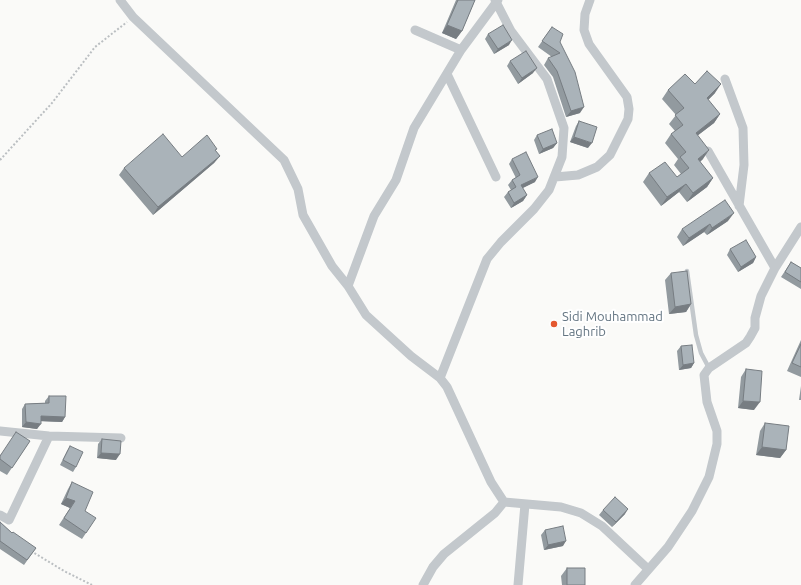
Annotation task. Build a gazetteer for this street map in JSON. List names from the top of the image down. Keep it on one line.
{"places":["Sidi Mouhammad Laghrib"]}
